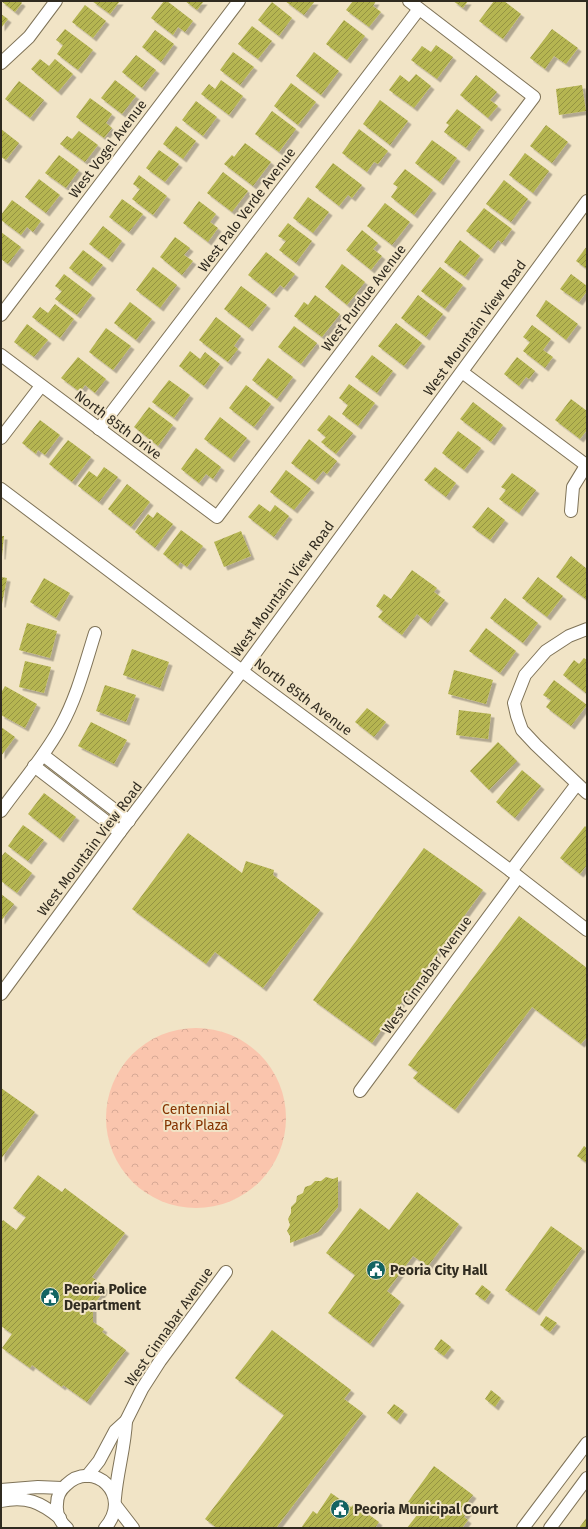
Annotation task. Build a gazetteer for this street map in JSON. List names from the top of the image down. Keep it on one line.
{"streets":{"street":["West Vogel Avenue","West Palo Verde Avenue","West Purdue Avenue","West Mountain View Road","North 85th Drive","North 85th Avenue","West Cinnabar Avenue"]},"crossings":[["West Palo Verde Avenue","West Purdue Avenue"],["West Palo Verde Avenue","North 85th Drive"],["West Purdue Avenue","North 85th Drive"],["West Mountain View Road","North 85th Avenue"],["North 85th Avenue","West Cinnabar Avenue"]],"parks":["Centennial Park Plaza"],"places":{"public building":["Peoria City Hall","Peoria Police Department","Peoria Municipal Court"]}}
